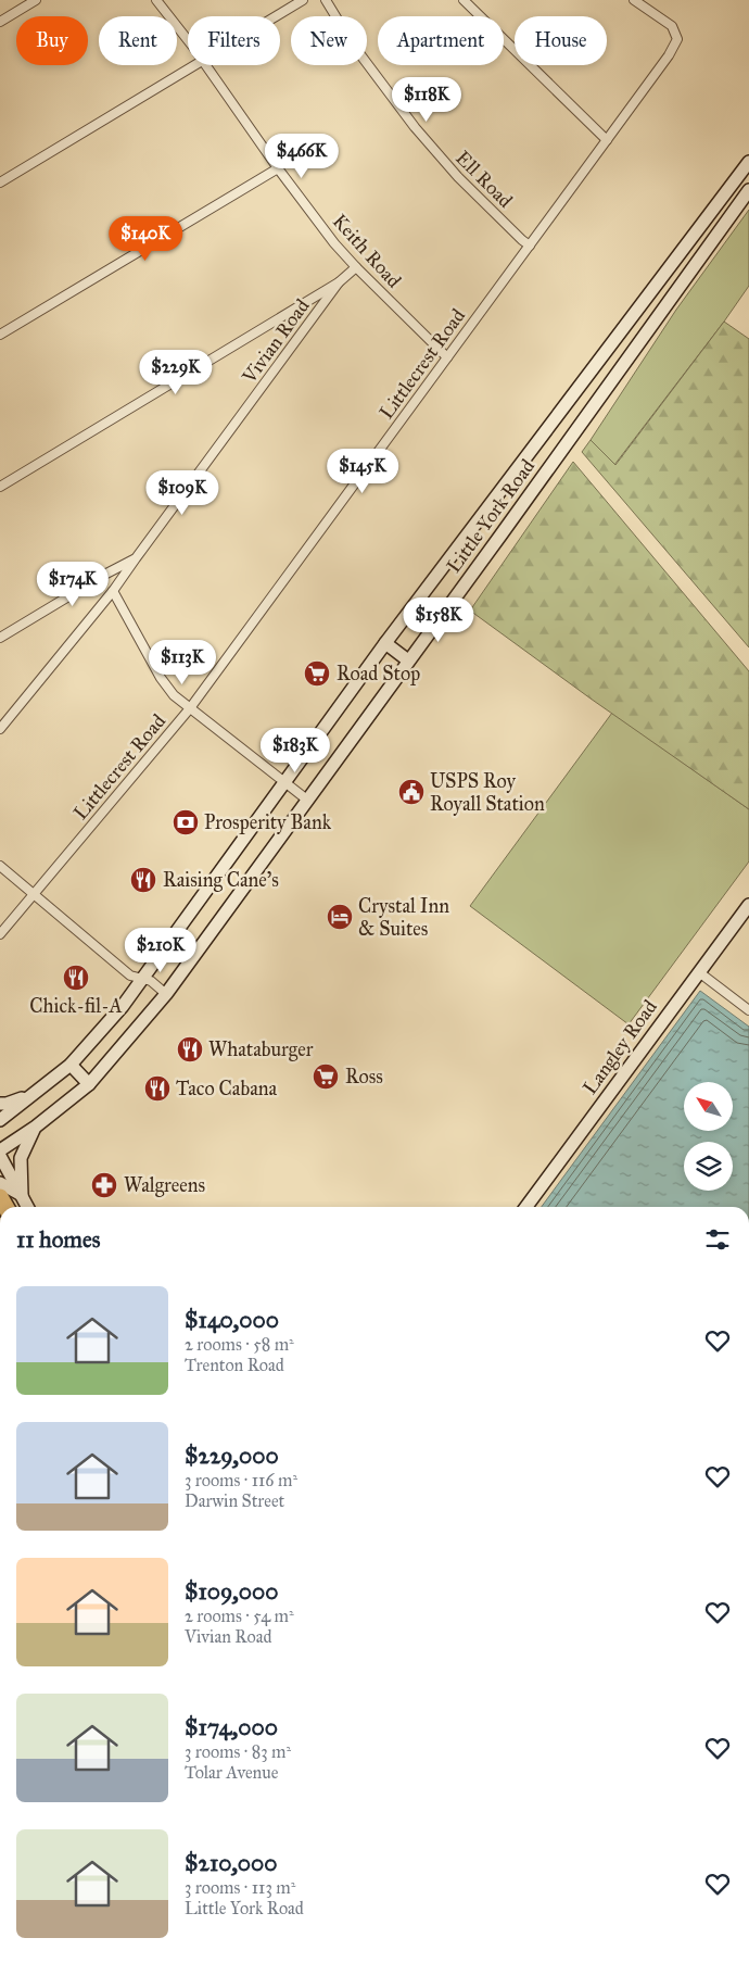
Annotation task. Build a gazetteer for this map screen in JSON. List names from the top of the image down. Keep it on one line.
{"streets":{"main road":["Little York Road","Langley Road"],"street":["Ell Road","Keith Road","Vivian Road","Littlecrest Road"]},"crossings":[["Ell Road","Littlecrest Road"],["Keith Road","Littlecrest Road"]],"places":{"supermarket":["Road Stop","Ross"],"public building":["USPS Roy Royall Station"],"bank":["Prosperity Bank"],"restaurant":["Raising Cane's","Chick-fil-A","Whataburger","Taco Cabana"],"hotel":["Crystal Inn & Suites"],"pharmacy":["Walgreens"]},"north":"top left","page":{"chip":["Buy","Rent","Filters","New","Apartment","House"],"price":["$118K","$466K","$140K","$229K","$145K","$109K","$174K","$158K","$113K","$183K","$210K"],"heading":"11 homes","list":[{"name":"$140,000","note":"2 rooms · 58 m² · Trenton Road"},{"name":"$229,000","note":"3 rooms · 116 m² · Darwin Street"},{"name":"$109,000","note":"2 rooms · 54 m² · Vivian Road"},{"name":"$174,000","note":"3 rooms · 83 m² · Tolar Avenue"},{"name":"$210,000","note":"3 rooms · 113 m² · Little York Road"}]}}
